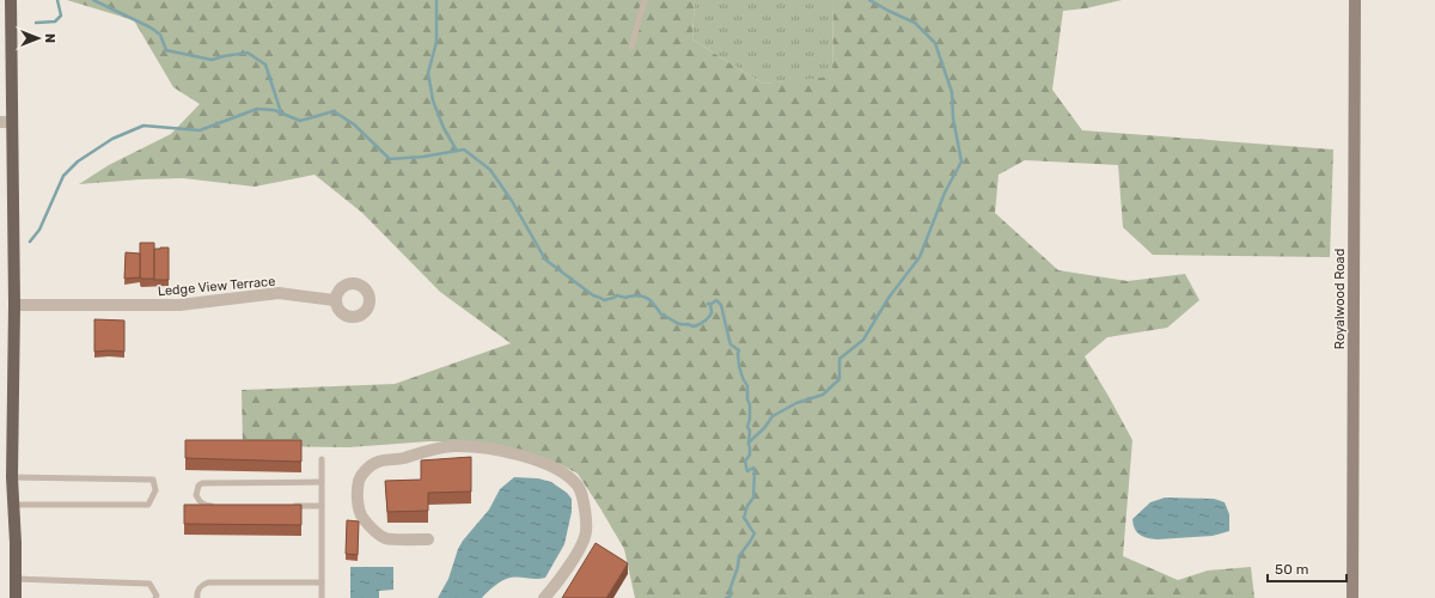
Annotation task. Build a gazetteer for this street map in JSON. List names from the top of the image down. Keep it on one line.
{"streets":{"street":["Ledge View Terrace","Royalwood Road"]},"scale_bar":"50 m","north":"right"}
